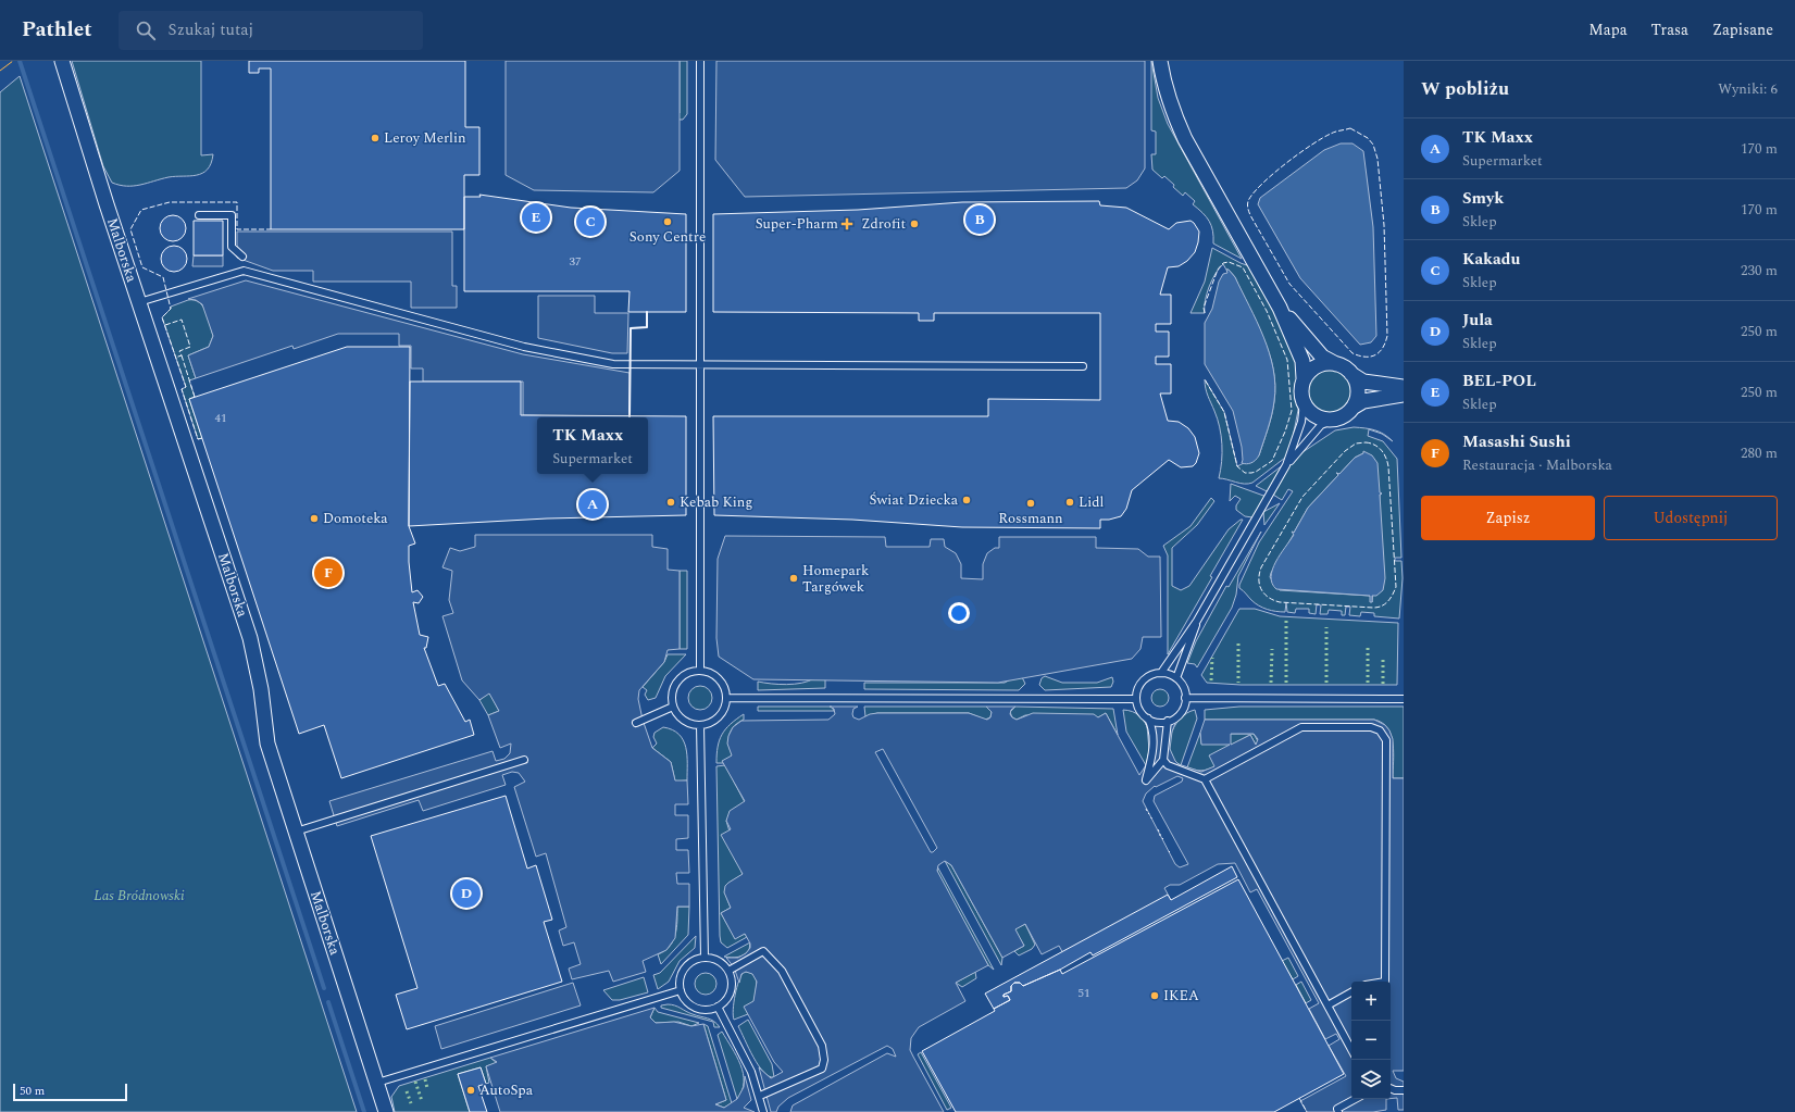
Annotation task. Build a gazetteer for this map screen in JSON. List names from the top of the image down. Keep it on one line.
{"streets":{"street":["Malborska"]},"parks":["Las Bródnowski"],"places":{"other":["Leroy Merlin","Sony Centre","Zdrofit","Świat Dziecka","Kebab King","Lidl","Rossmann","Domoteka","Homepark Targówek","IKEA","AutoSpa"],"health":["Super-Pharm"]},"house_numbers":["37","41","51"],"scale_bar":"50 m","page":{"header":"Pathlet","search":"Szukaj tutaj","nav":["Mapa","Trasa","Zapisane"],"heading":["W pobliżu","Wyniki: 6"],"list":[{"mark":"A","name":"TK Maxx","note":"Supermarket","value":"170 m"},{"mark":"B","name":"Smyk","note":"Sklep","value":"170 m"},{"mark":"C","name":"Kakadu","note":"Sklep","value":"230 m"},{"mark":"D","name":"Jula","note":"Sklep","value":"250 m"},{"mark":"E","name":"BEL-POL","note":"Sklep","value":"250 m"},{"mark":"F","name":"Masashi Sushi","note":"Restauracja · Malborska","value":"280 m"}],"pins":["E","B","C","A","F","D"],"popup":["TK Maxx","Supermarket"],"buttons":["Zapisz","Udostępnij"],"map_buttons":["+","−"],"scale":"50 m"}}
